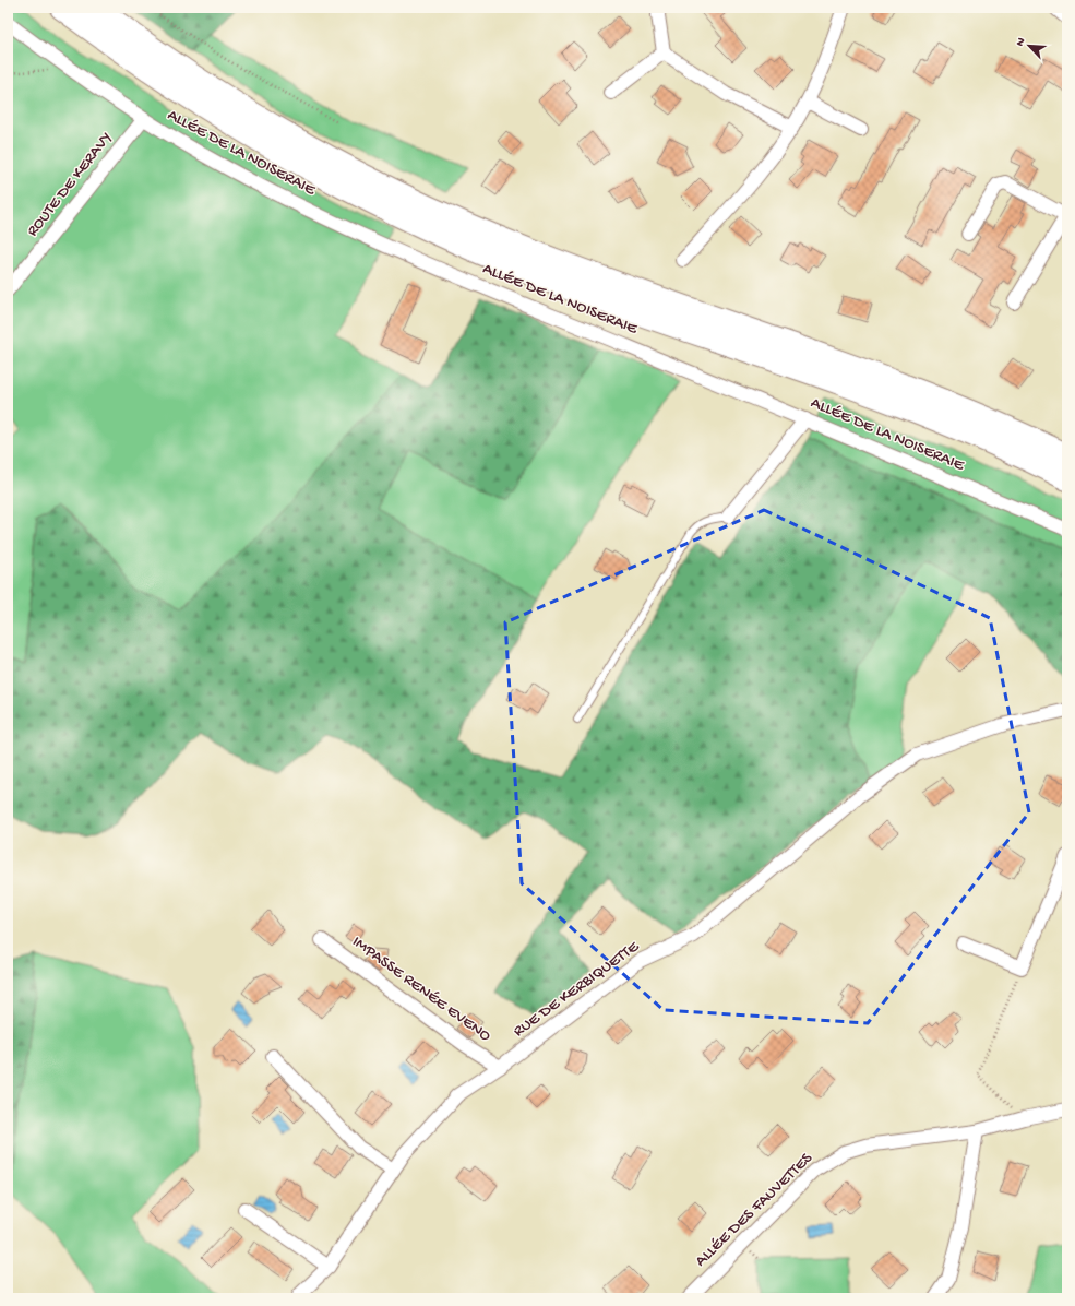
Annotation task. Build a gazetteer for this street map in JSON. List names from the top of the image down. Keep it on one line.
{"streets":{"street":["ALLÉE DE LA NOISERAIE","ROUTE DE KERAVY","IMPASSE RENÉE EVENO","RUE DE KERBIQUETTE","ALLÉE DES FAUVETTES"]},"crossings":[["ALLÉE DE LA NOISERAIE","ROUTE DE KERAVY"],["IMPASSE RENÉE EVENO","RUE DE KERBIQUETTE"]],"north":"top left"}
